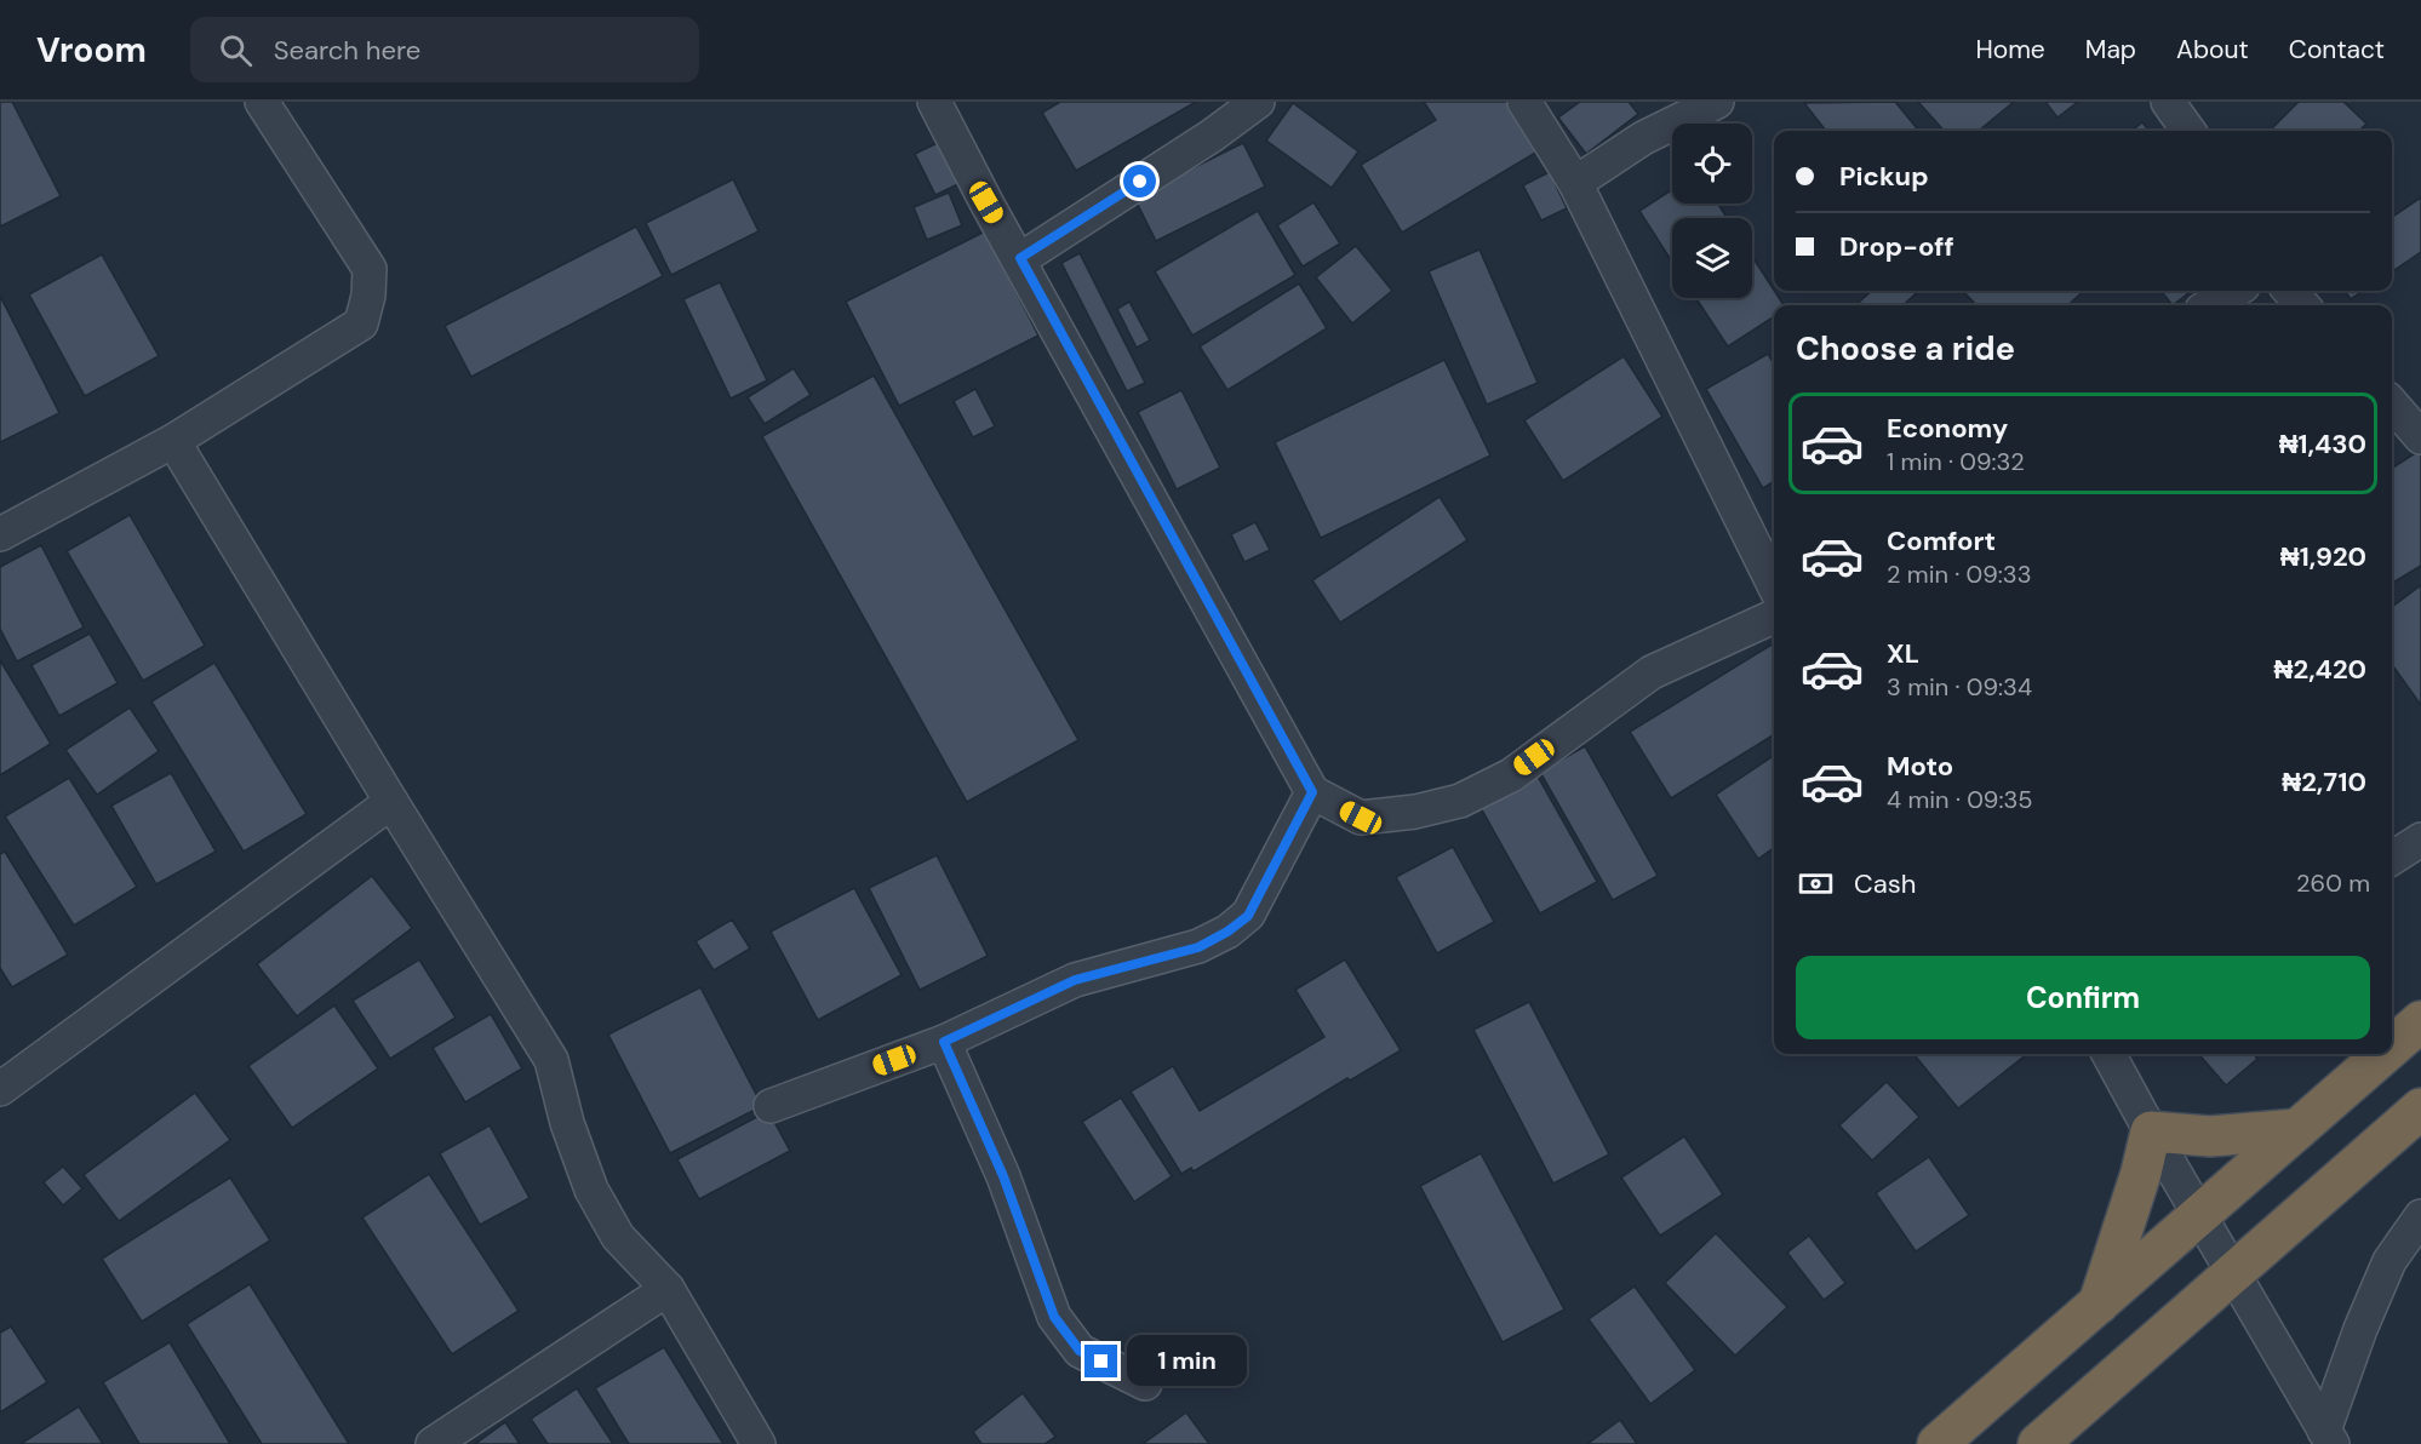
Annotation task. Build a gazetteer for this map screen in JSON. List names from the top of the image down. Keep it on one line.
{"page":{"header":"Vroom","search":"Search here","nav":["Home","Map","About","Contact"],"banner":["Pickup","Drop-off"],"heading":"Choose a ride","list":[{"name":"Economy","note":"1 min · 09:32","value":"₦1,430"},{"name":"Comfort","note":"2 min · 09:33","value":"₦1,920"},{"name":"XL","note":"3 min · 09:34","value":"₦2,420"},{"name":"Moto","note":"4 min · 09:35","value":"₦2,710"}],"pay":["Cash","260 m"],"buttons":"Confirm","bubble":"1 min"}}
